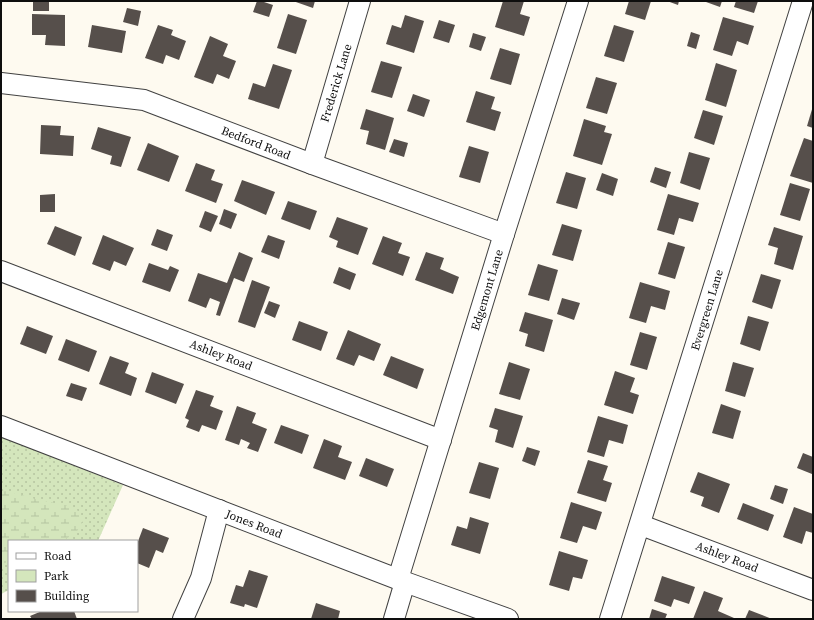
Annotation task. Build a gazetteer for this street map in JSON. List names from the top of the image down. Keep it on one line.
{"streets":{"street":["Frederick Lane","Bedford Road","Edgemont Lane","Evergreen Lane","Ashley Road","Jones Road"]},"crossings":[["Frederick Lane","Bedford Road"],["Bedford Road","Edgemont Lane"],["Edgemont Lane","Ashley Road"],["Edgemont Lane","Jones Road"],["Evergreen Lane","Ashley Road"]],"legend":["Road","Park","Building"]}
